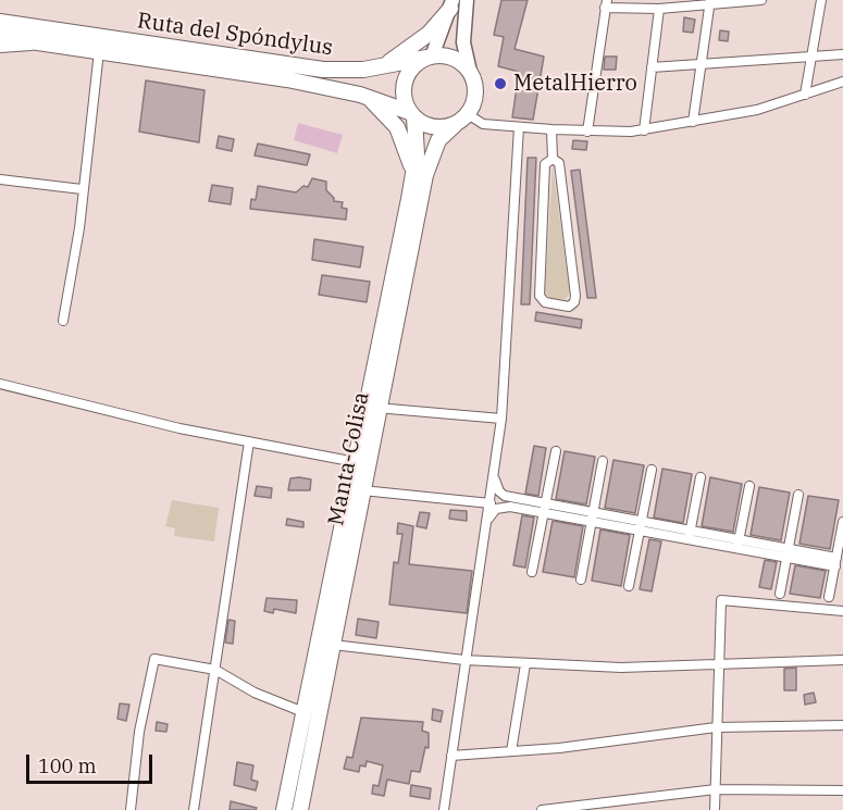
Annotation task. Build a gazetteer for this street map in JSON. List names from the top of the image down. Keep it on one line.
{"streets":{"highway":["Ruta del Spóndylus","Manta-Colisa"]},"crossings":[["Ruta del Spóndylus","Manta-Colisa"]],"places":["MetalHierro"],"scale_bar":"100 m"}
